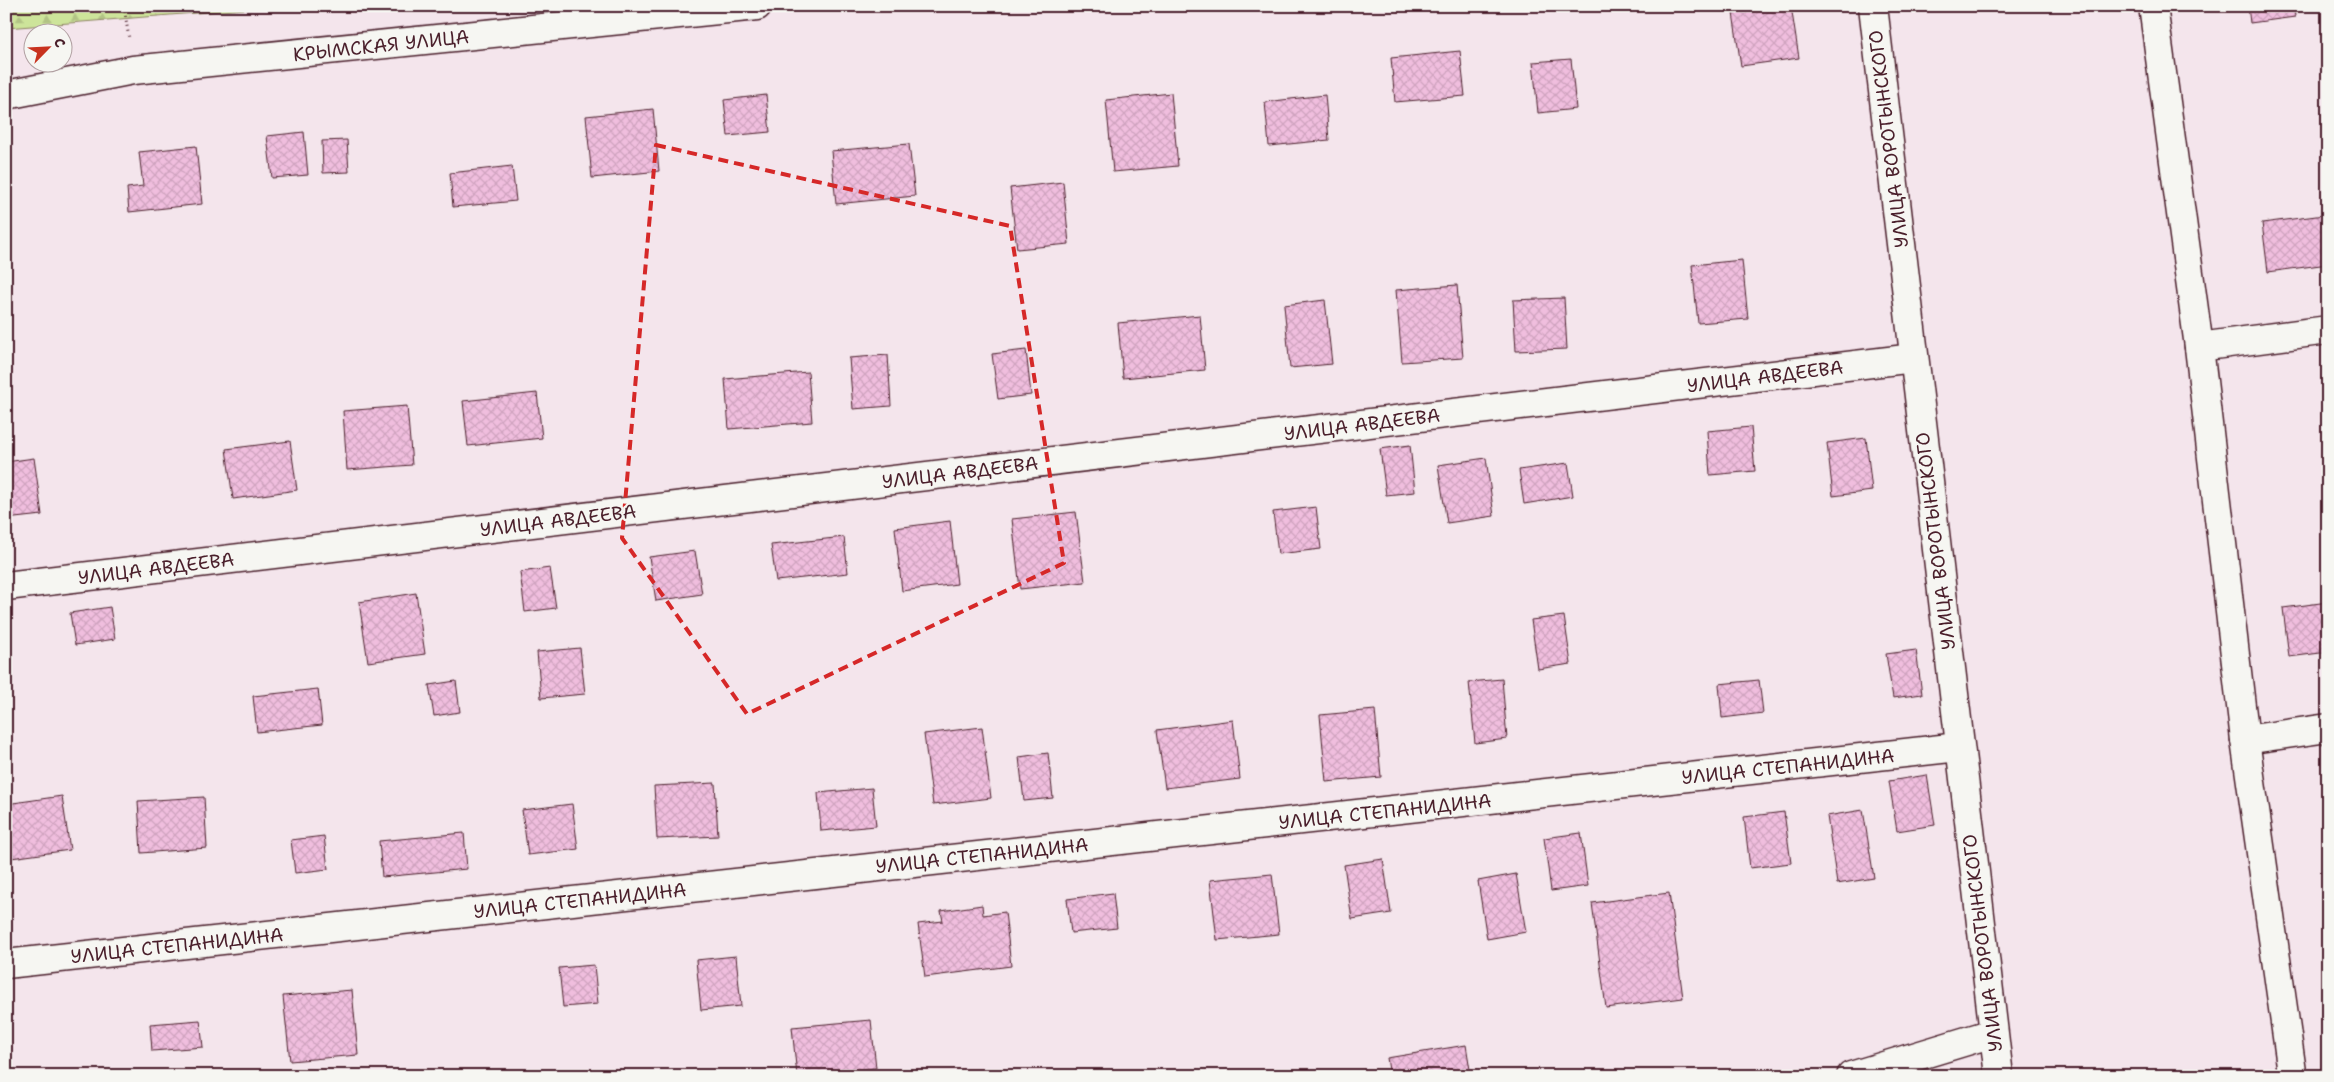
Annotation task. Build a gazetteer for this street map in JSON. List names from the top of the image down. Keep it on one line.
{"streets":{"street":["КРЫМСКАЯ УЛИЦА","УЛИЦА ВОРОТЫНСКОГО","УЛИЦА АВДЕЕВА","УЛИЦА СТЕПАНИДИНА"]},"crossings":[["УЛИЦА ВОРОТЫНСКОГО","УЛИЦА АВДЕЕВА"],["УЛИЦА ВОРОТЫНСКОГО","УЛИЦА СТЕПАНИДИНА"]],"north":"top right"}
